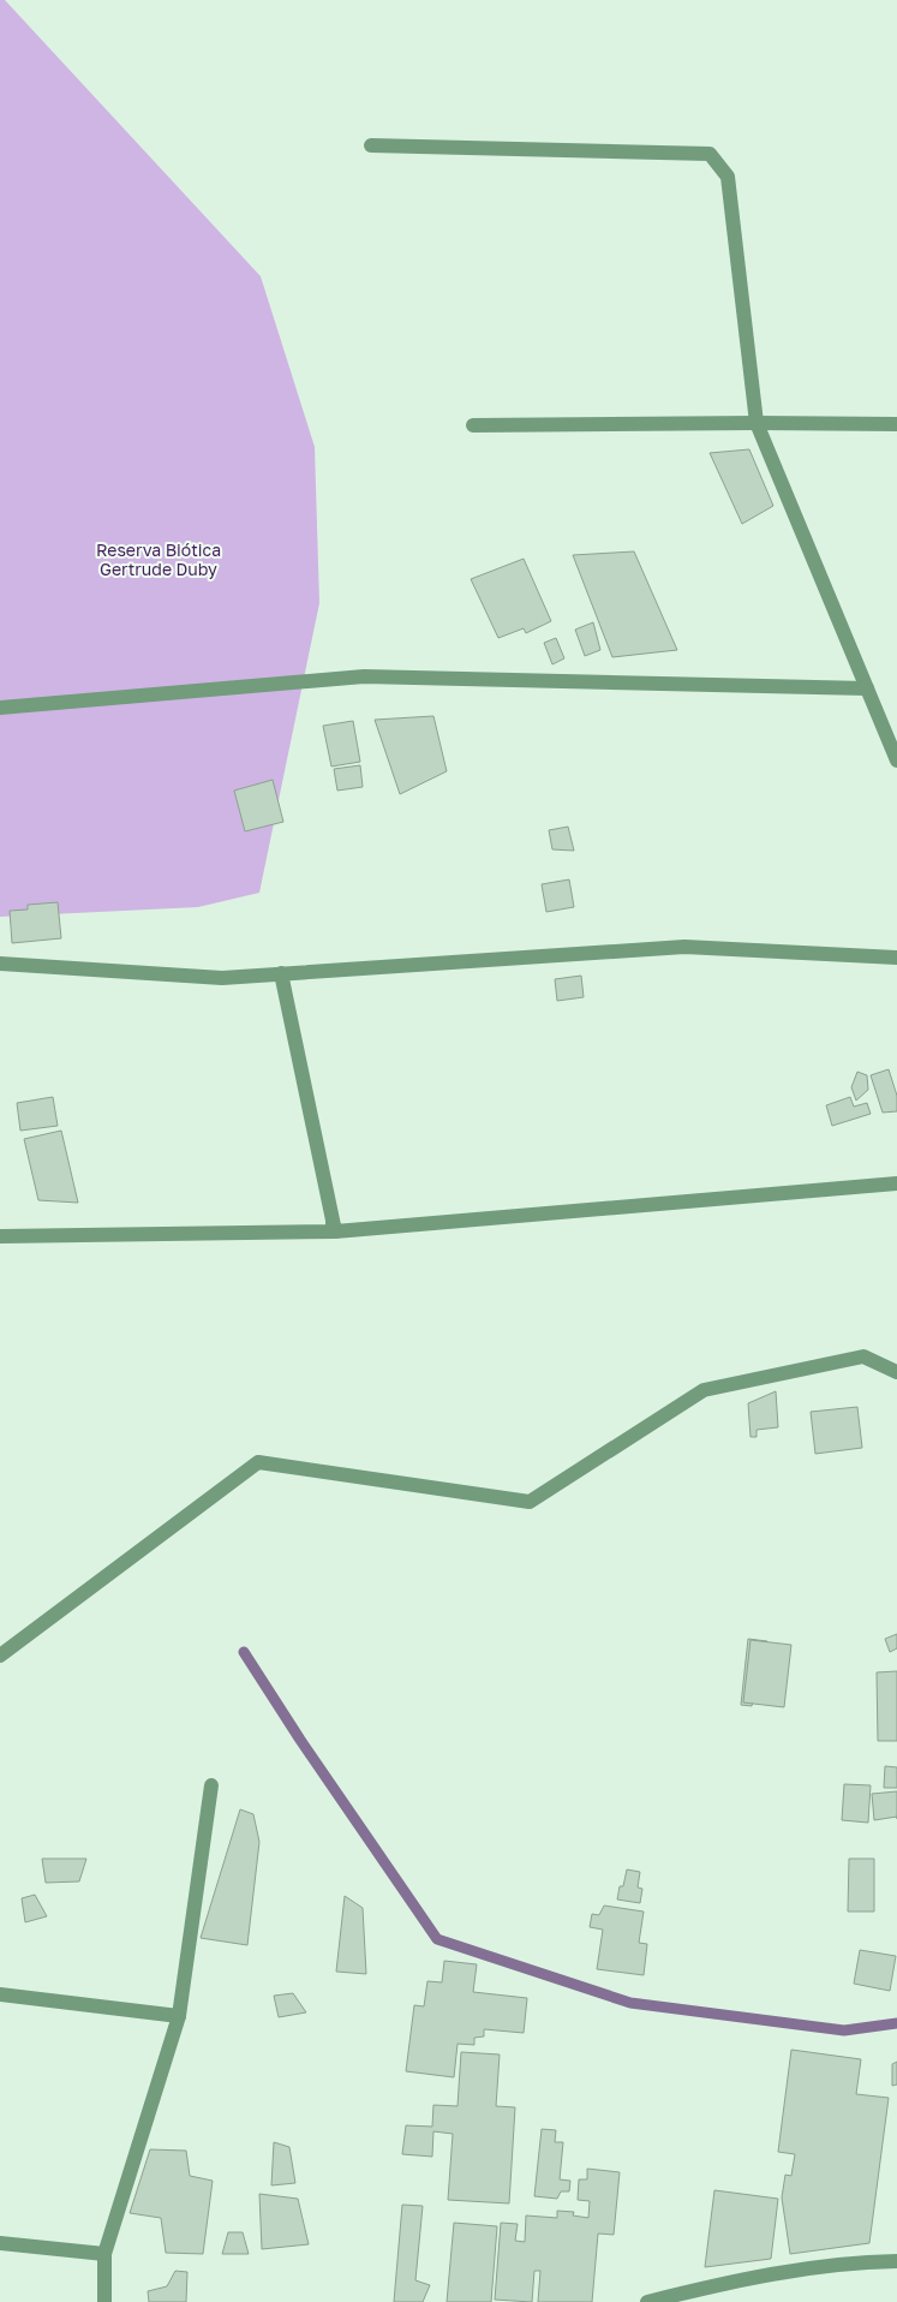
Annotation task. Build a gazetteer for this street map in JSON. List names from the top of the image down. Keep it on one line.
{"parks":["Reserva Biótica Gertrude Duby"]}
